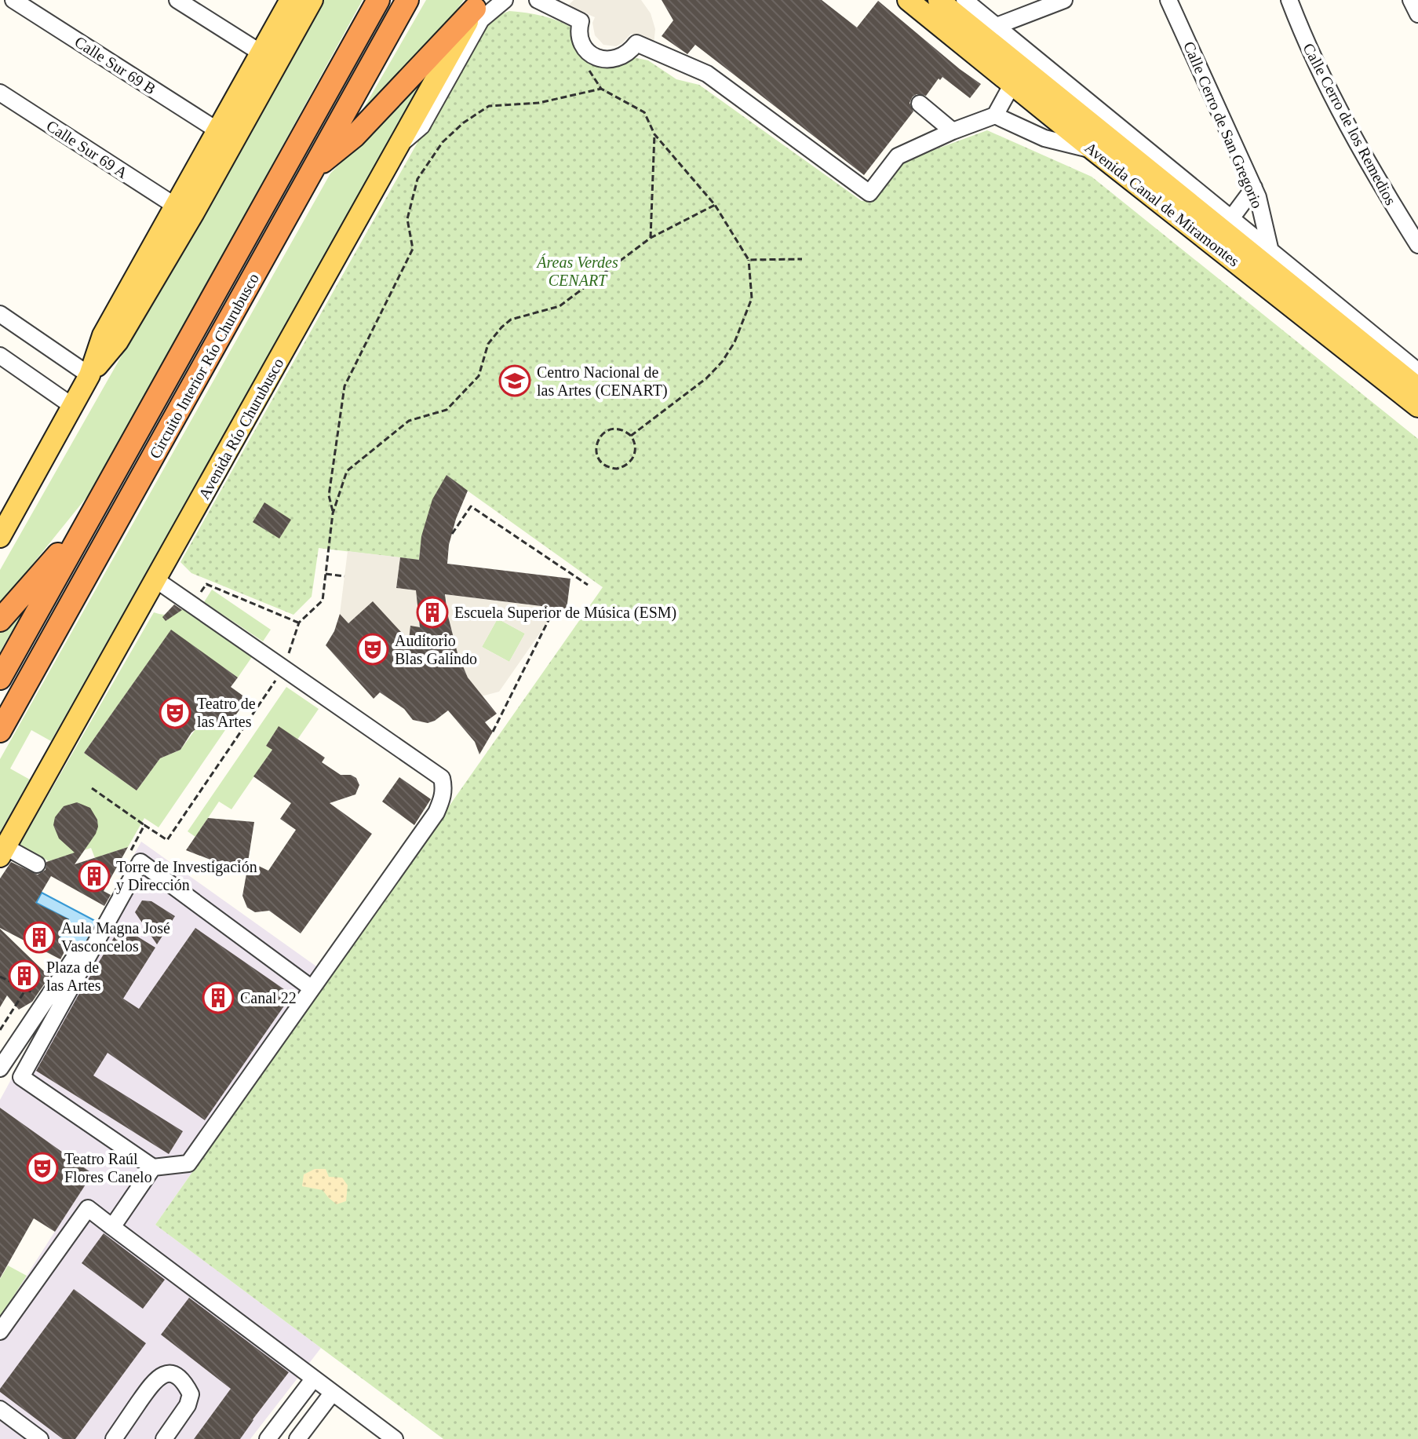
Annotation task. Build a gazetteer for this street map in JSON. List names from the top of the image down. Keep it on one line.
{"streets":{"highway":["Circuito Interior Río Churubusco"],"main road":["Avenida Canal de Miramontes","Avenida Río Churubusco"],"street":["Calle Sur 69 B","Calle Cerro de los Remedios","Calle Cerro de San Gregorio","Calle Sur 69 A"]},"crossings":[["Calle Cerro de San Gregorio","Avenida Canal de Miramontes"]],"parks":["Áreas Verdes CENART"],"places":{"school or university":["Centro Nacional de las Artes (CENART)"],"building":["Escuela Superior de Música (ESM)","Torre de Investigación y Dirección","Aula Magna José Vasconcelos","Plaza de las Artes","Canal 22"],"theatre":["Auditorio Blas Galindo","Teatro de las Artes","Teatro Raúl Flores Canelo"]}}
